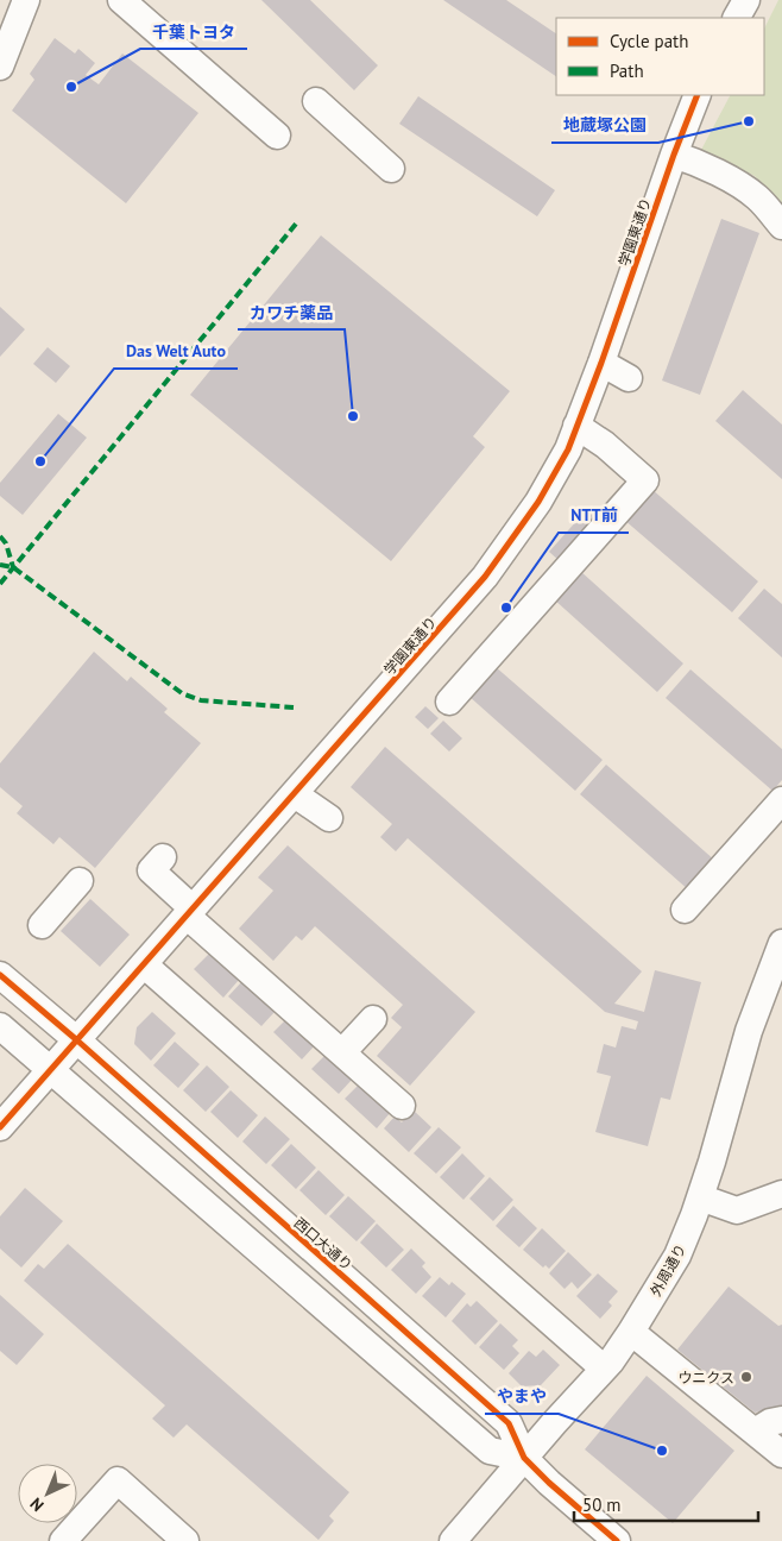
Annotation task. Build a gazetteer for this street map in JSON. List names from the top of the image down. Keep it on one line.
{"streets":{"street":["学園東通り","西口大通り","外周通り"]},"crossings":[["学園東通り","西口大通り"],["西口大通り","外周通り"]],"places":["千葉トヨタ","地蔵塚公園","カワチ薬品","Das Welt Auto","NTT前","ウニクス","やまや"],"legend":["Cycle path","Path"],"scale_bar":"50 m","north":"bottom left"}
